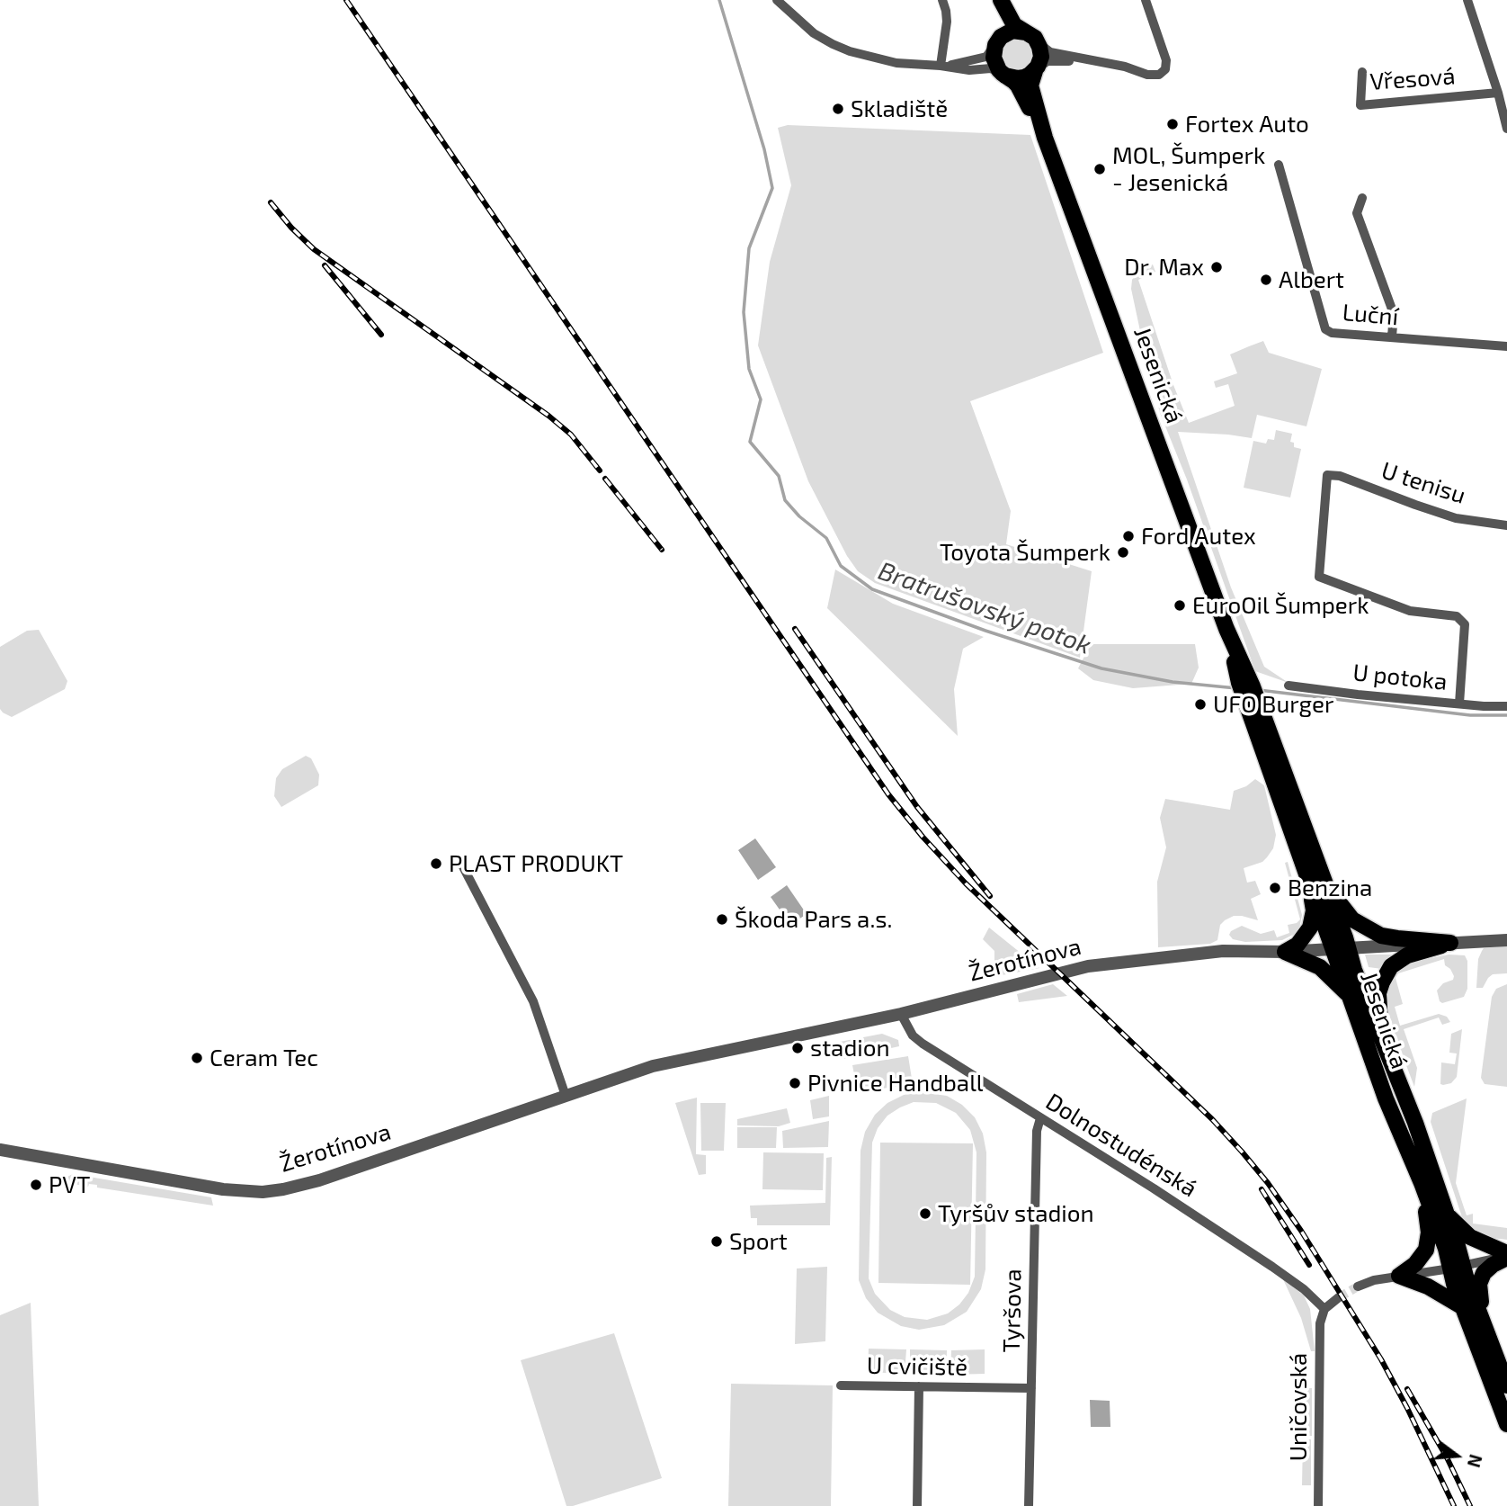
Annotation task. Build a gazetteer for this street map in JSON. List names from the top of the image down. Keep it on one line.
{"streets":{"main road":["Jesenická"],"street":["Vřesová","Luční","U tenisu","U potoka","Žerotínova","Dolnostudénská","Tyršova","U cvičiště","Uničovská"]},"crossings":[["Jesenická","Žerotínova"],["U tenisu","U potoka"],["Žerotínova","Dolnostudénská"],["Dolnostudénská","Tyršova"],["Dolnostudénská","Uničovská"],["Tyršova","U cvičiště"]],"water":["Bratrušovský potok"],"places":["Skladiště","Fortex Auto","MOL, Šumperk - Jesenická","Dr. Max","Albert","Ford Autex","Toyota Šumperk","EuroOil Šumperk","UFO Burger","PLAST PRODUKT","Benzina","Škoda Pars a.s.","stadion","Ceram Tec","Pivnice Handball","PVT","Tyršův stadion","Sport"],"north":"right"}
